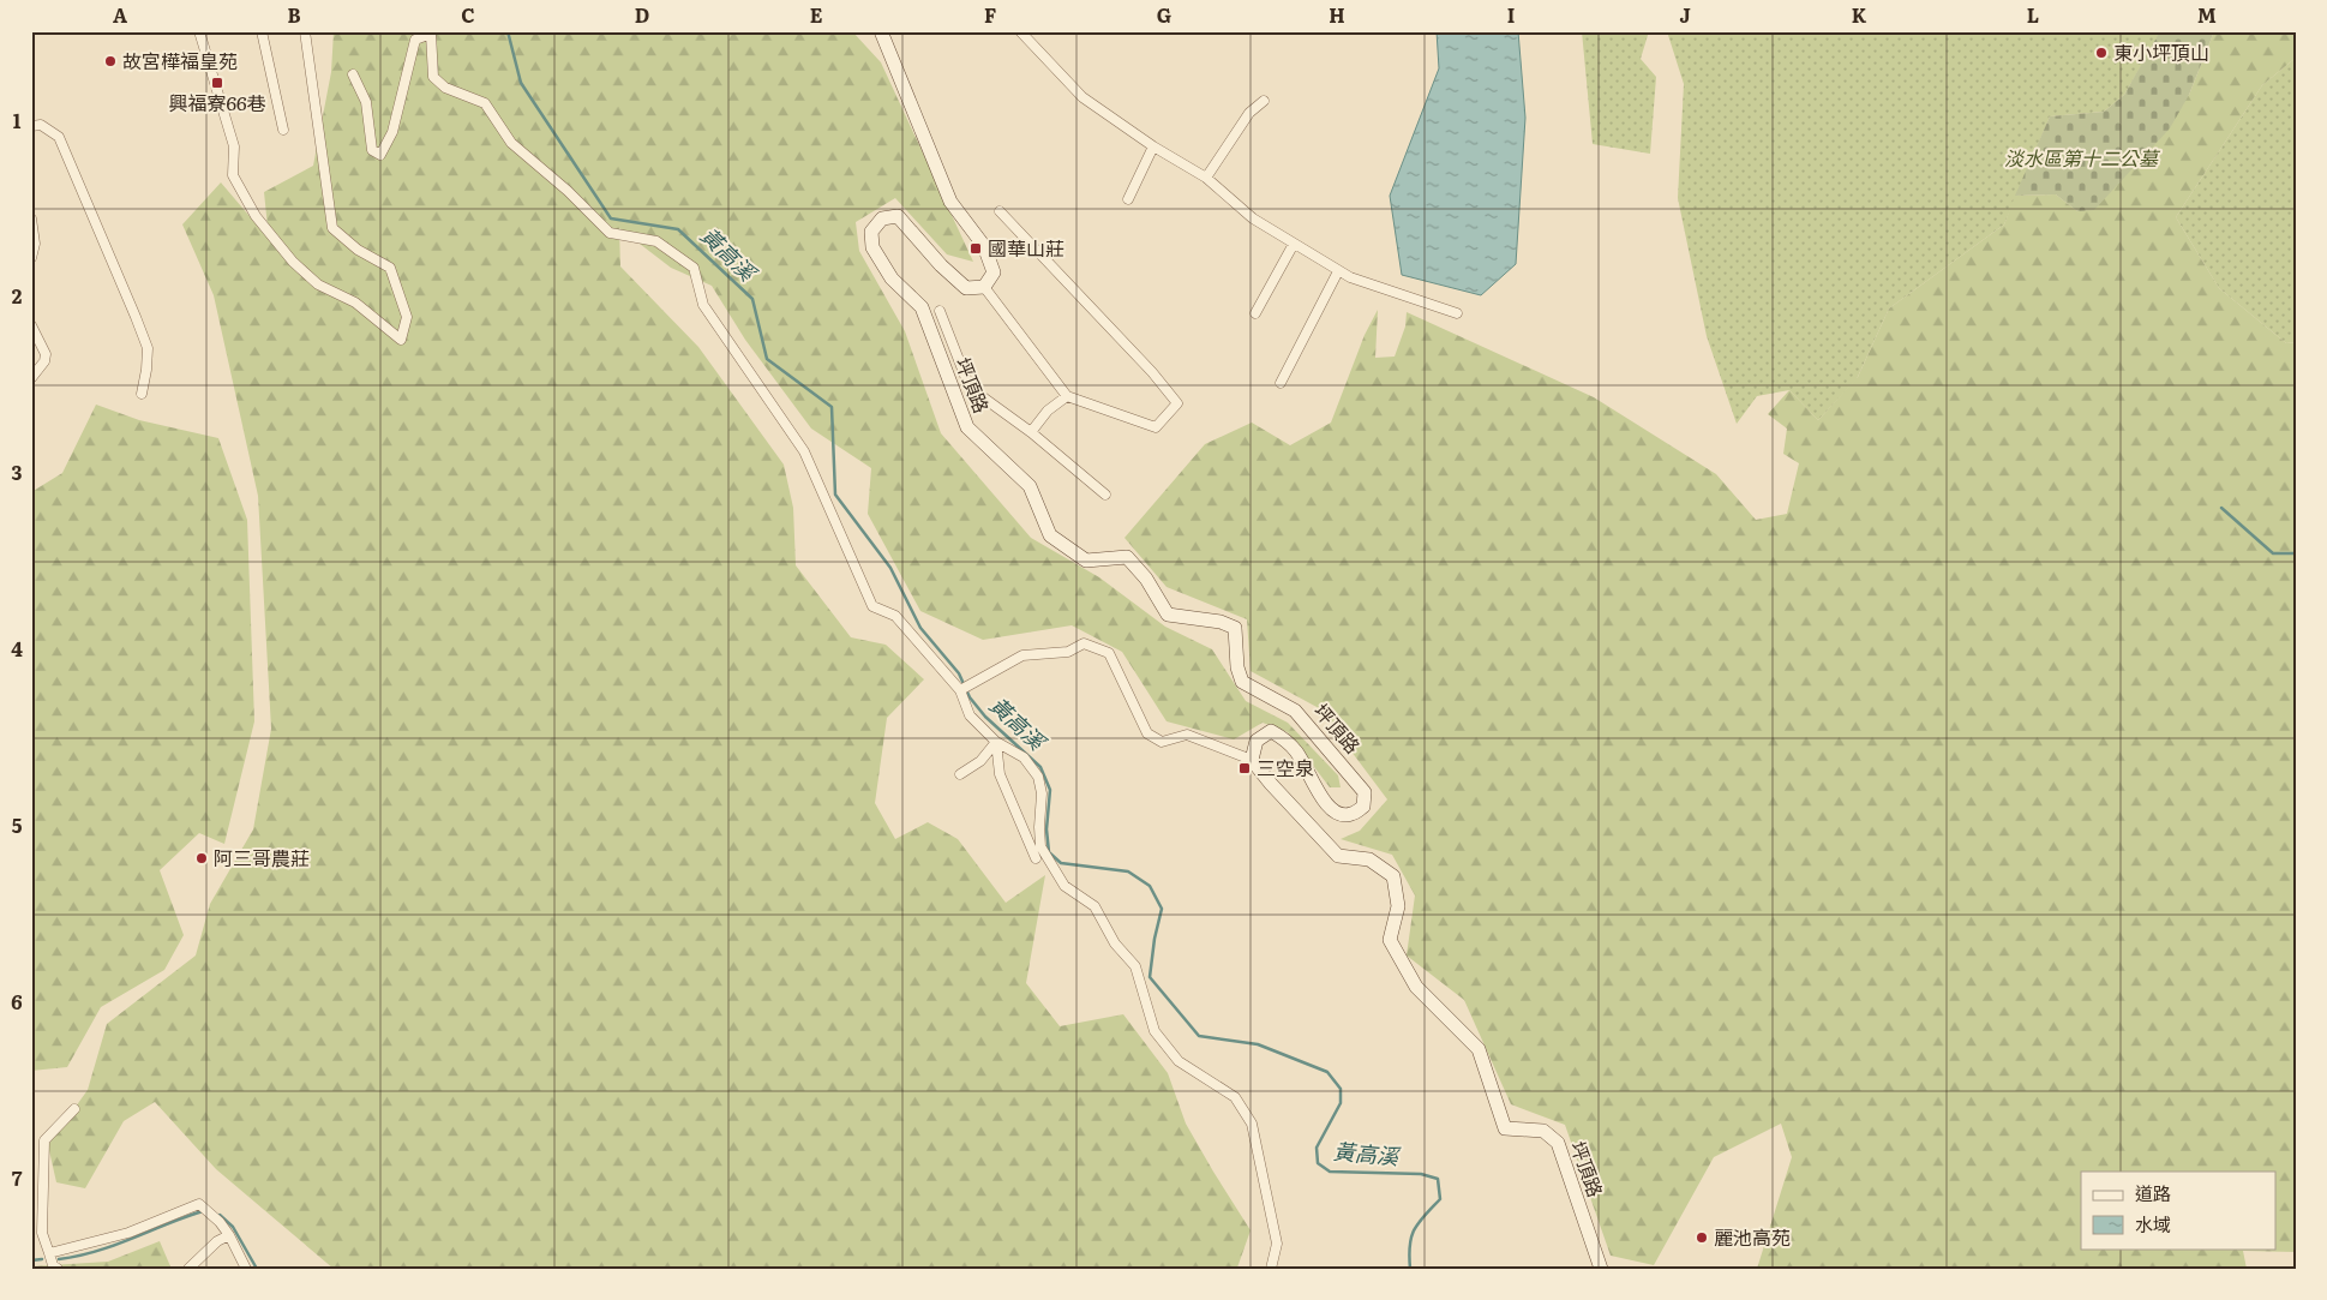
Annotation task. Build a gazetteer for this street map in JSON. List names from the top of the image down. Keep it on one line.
{"streets":{"street":["坪頂路"]},"water":["黃高溪"],"parks":["淡水區第十二公墓"],"places":{"other":["東小坪頂山","故宮樺福皇苑","阿三哥農莊","麗池高苑"],"transit":["興福寮66巷","國華山莊","三空泉"]},"legend":["道路","水域"],"grid":{"columns":["A","B","C","D","E","F","G","H","I","J","K","L","M"],"rows":["1","2","3","4","5","6","7"]}}
